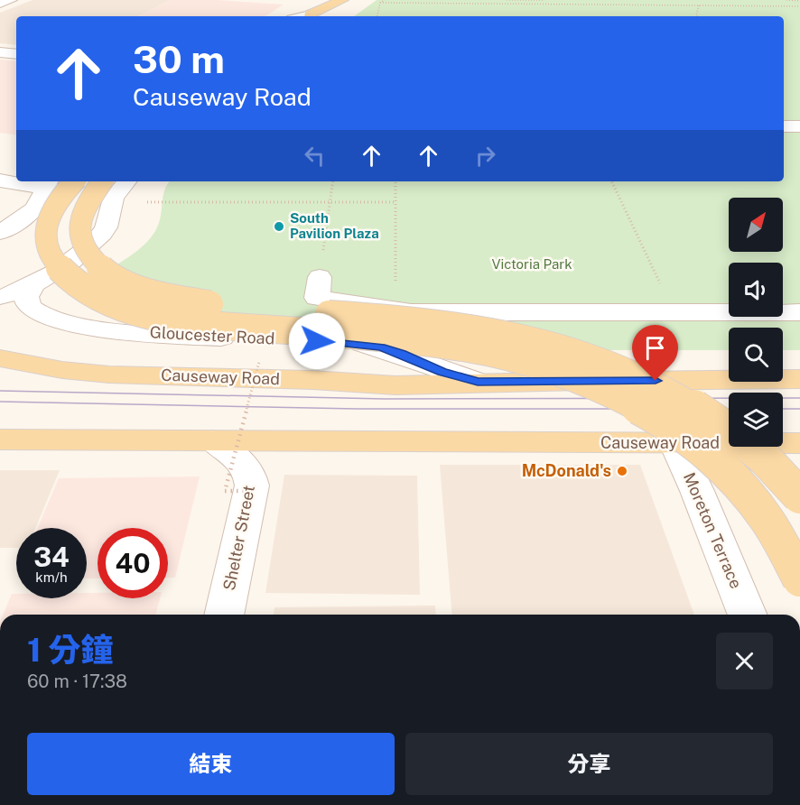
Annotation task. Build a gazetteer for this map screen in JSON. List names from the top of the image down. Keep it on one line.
{"streets":{"main road":["Causeway Road"],"street":["Gloucester Road","Moreton Terrace","Shelter Street"]},"crossings":[["Gloucester Road","Causeway Road"],["Causeway Road","Moreton Terrace"],["Causeway Road","Shelter Street"]],"parks":["Victoria Park"],"places":["South Pavilion Plaza","McDonald's"],"north":"top right","page":{"turn":["30 m","Causeway Road"],"speed":"34 km/h","limit":"40","heading":["1 分鐘","60 m · 17:38"],"buttons":["結束","分享"]}}
